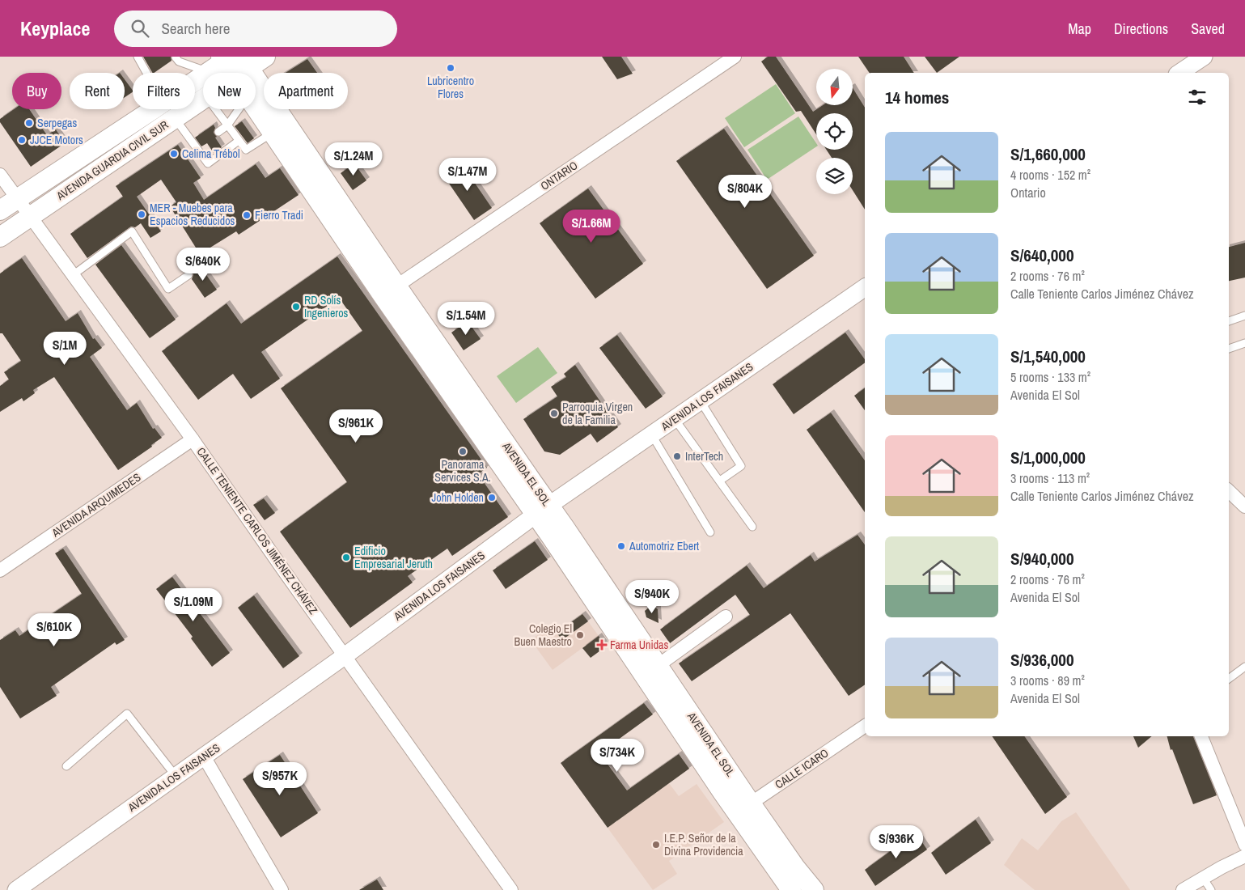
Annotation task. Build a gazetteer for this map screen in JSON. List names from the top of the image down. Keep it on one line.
{"streets":{"main road":["AVENIDA GUARDIA CIVIL SUR","AVENIDA EL SOL"],"street":["ONTARIO","AVENIDA LOS FAISANES","AVENIDA ARQUIMEDES","CALLE TENIENTE CARLOS JIMÉNEZ CHÁVEZ","CALLE ICARO"]},"crossings":[["AVENIDA GUARDIA CIVIL SUR","AVENIDA EL SOL"],["AVENIDA GUARDIA CIVIL SUR","CALLE TENIENTE CARLOS JIMÉNEZ CHÁVEZ"],["ONTARIO","AVENIDA EL SOL"],["AVENIDA LOS FAISANES","AVENIDA EL SOL"],["AVENIDA LOS FAISANES","CALLE TENIENTE CARLOS JIMÉNEZ CHÁVEZ"],["AVENIDA EL SOL","CALLE ICARO"],["AVENIDA ARQUIMEDES","CALLE TENIENTE CARLOS JIMÉNEZ CHÁVEZ"]],"places":{"other":["Lubricentro Flores","Serpegas","JJCE Motors","Celima Trébol","MER - Muebes para Espacios Reducidos","Fierro Tradi","RD Solís Ingenieros","Parroquia Virgen de la Familia","Panorama Services S.A.","InterTech","John Holden","Automotriz Ebert","Edificio Empresarial Jeruth","Colegio El Buen Maestro","I.E.P. Señor de la Divina Providencia"],"health":["Farma Unidas"]},"north":"bottom","page":{"header":"Keyplace","search":"Search here","nav":["Map","Directions","Saved"],"chip":["Buy","Rent","Filters","New","Apartment"],"heading":"14 homes","list":[{"name":"S/1,660,000","note":"4 rooms · 152 m² · Ontario"},{"name":"S/640,000","note":"2 rooms · 76 m² · Calle Teniente Carlos Jiménez Chávez"},{"name":"S/1,540,000","note":"5 rooms · 133 m² · Avenida El Sol"},{"name":"S/1,000,000","note":"3 rooms · 113 m² · Calle Teniente Carlos Jiménez Chávez"},{"name":"S/940,000","note":"2 rooms · 76 m² · Avenida El Sol"},{"name":"S/936,000","note":"3 rooms · 89 m² · Avenida El Sol"}],"price":["S/1.24M","S/1.47M","S/804K","S/1.66M","S/640K","S/1.54M","S/1M","S/961K","S/940K","S/1.09M","S/610K","S/734K","S/957K","S/936K"]}}
